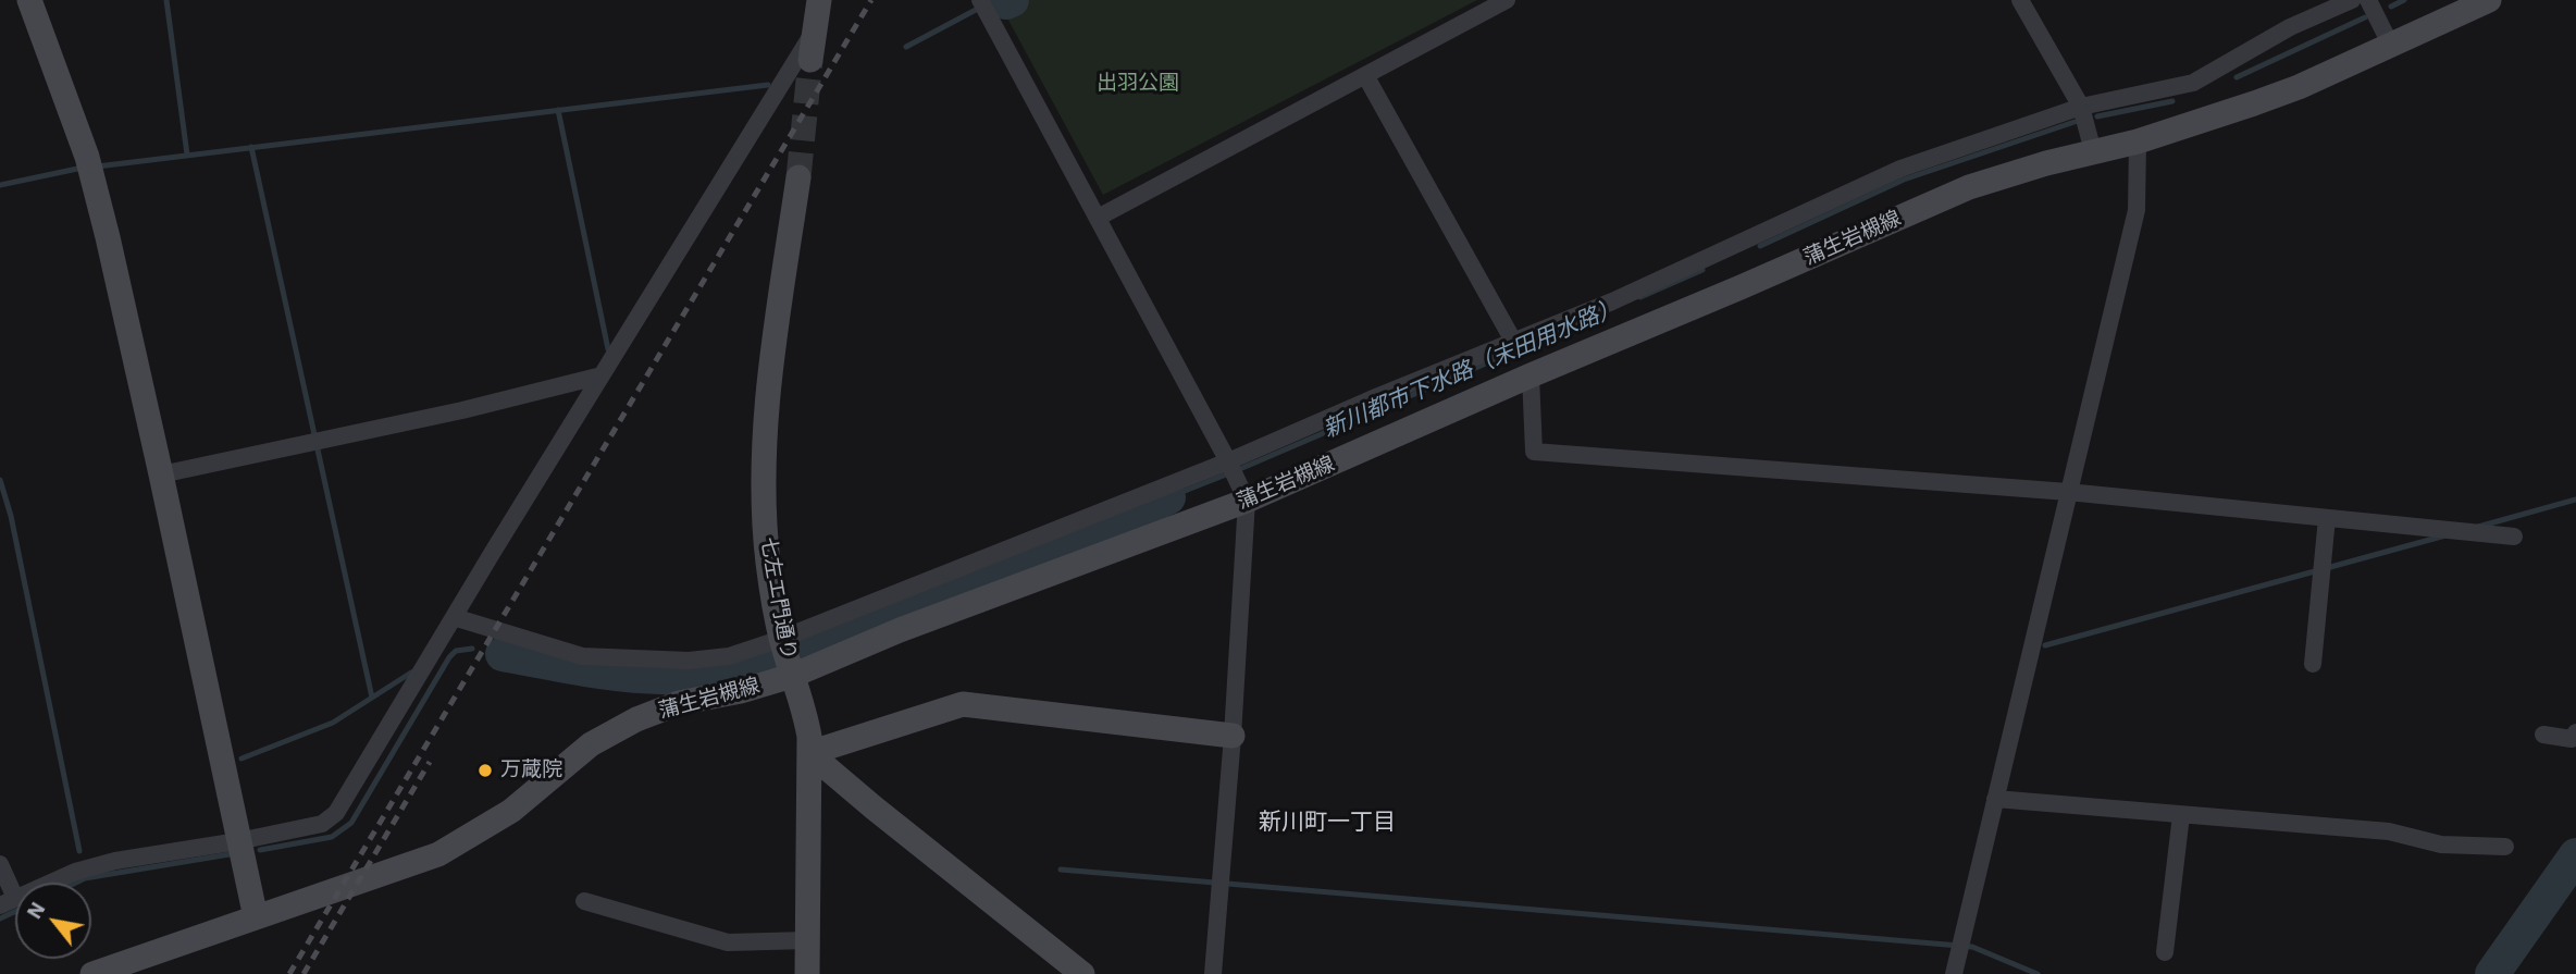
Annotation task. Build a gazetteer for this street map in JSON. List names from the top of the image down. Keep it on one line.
{"streets":{"street":["蒲生岩槻線","七左エ門通り"]},"crossings":[["蒲生岩槻線","七左エ門通り"]],"districts":["新川町一丁目"],"water":["新川都市下水路（末田用水路）"],"parks":["出羽公園"],"places":["万蔵院"],"north":"top left"}
